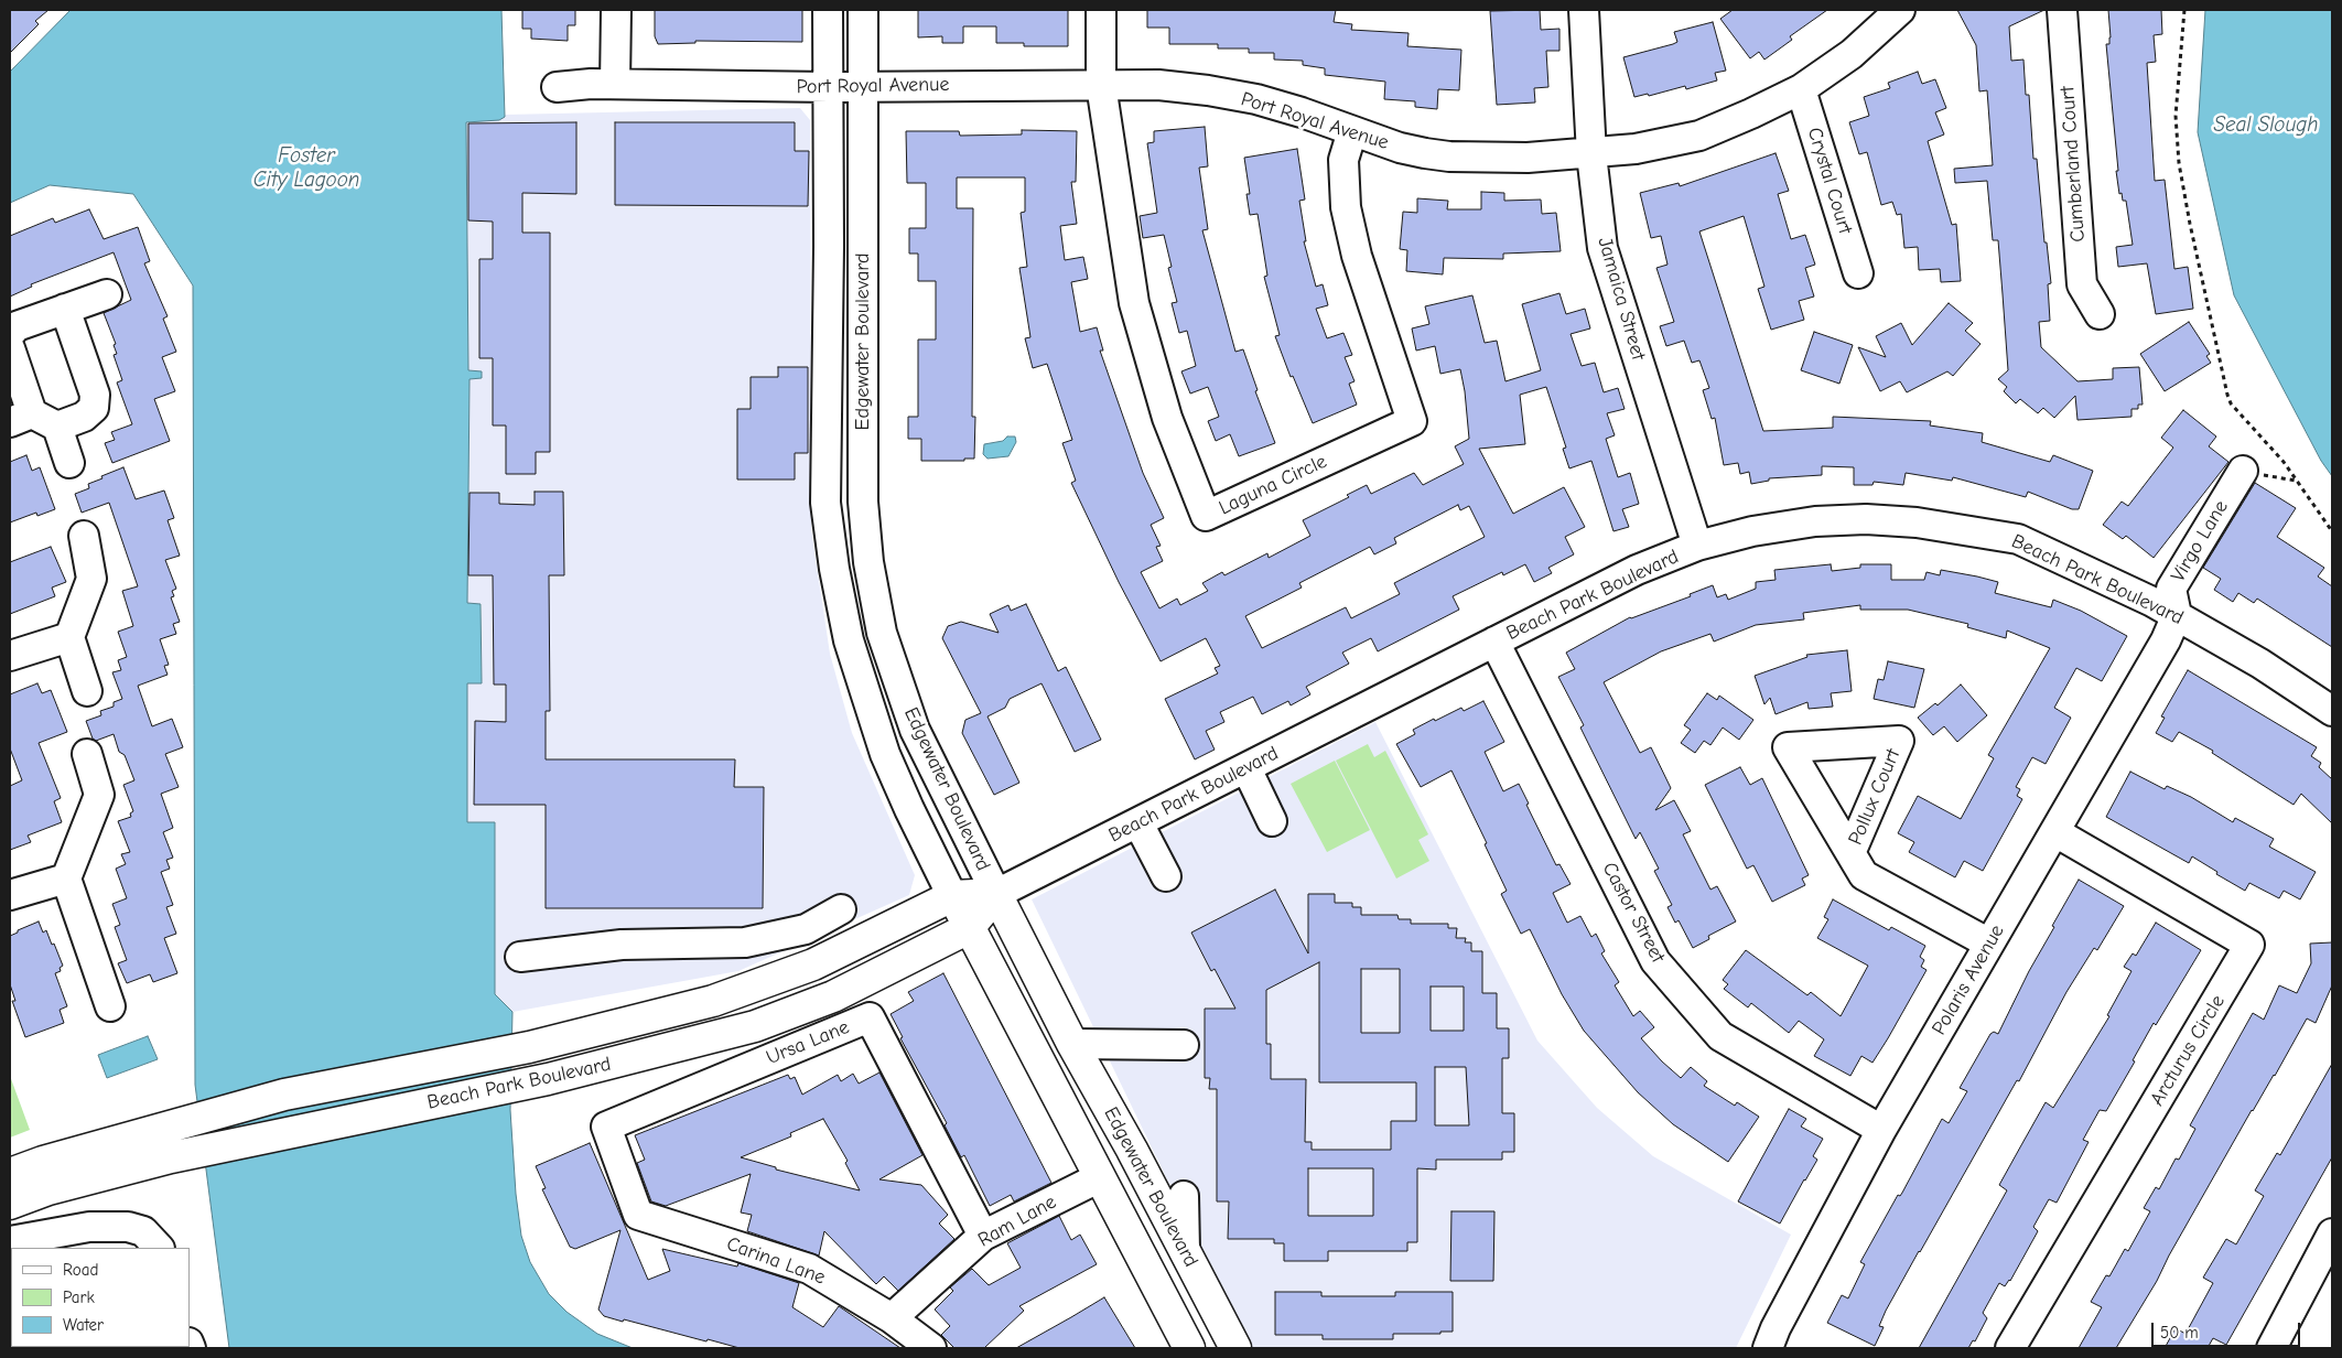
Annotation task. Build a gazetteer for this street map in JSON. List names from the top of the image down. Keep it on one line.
{"streets":{"main road":["Edgewater Boulevard","Beach Park Boulevard"],"street":["Port Royal Avenue","Cumberland Court","Crystal Court","Jamaica Street","Laguna Circle","Virgo Lane","Pollux Court","Castor Street","Polaris Avenue","Ursa Lane","Arcturus Circle","Ram Lane","Carina Lane"]},"crossings":[["Port Royal Avenue","Crystal Court"],["Port Royal Avenue","Jamaica Street"],["Port Royal Avenue","Edgewater Boulevard"],["Port Royal Avenue","Laguna Circle"],["Jamaica Street","Beach Park Boulevard"],["Edgewater Boulevard","Beach Park Boulevard"],["Edgewater Boulevard","Ram Lane"],["Virgo Lane","Beach Park Boulevard"],["Virgo Lane","Polaris Avenue"],["Beach Park Boulevard","Castor Street"],["Beach Park Boulevard","Polaris Avenue"],["Pollux Court","Polaris Avenue"],["Castor Street","Polaris Avenue"],["Polaris Avenue","Arcturus Circle"],["Ursa Lane","Ram Lane"],["Ursa Lane","Carina Lane"],["Ram Lane","Carina Lane"]],"water":["Seal Slough","Foster City Lagoon"],"legend":["Road","Park","Water"],"scale_bar":"50 m"}
